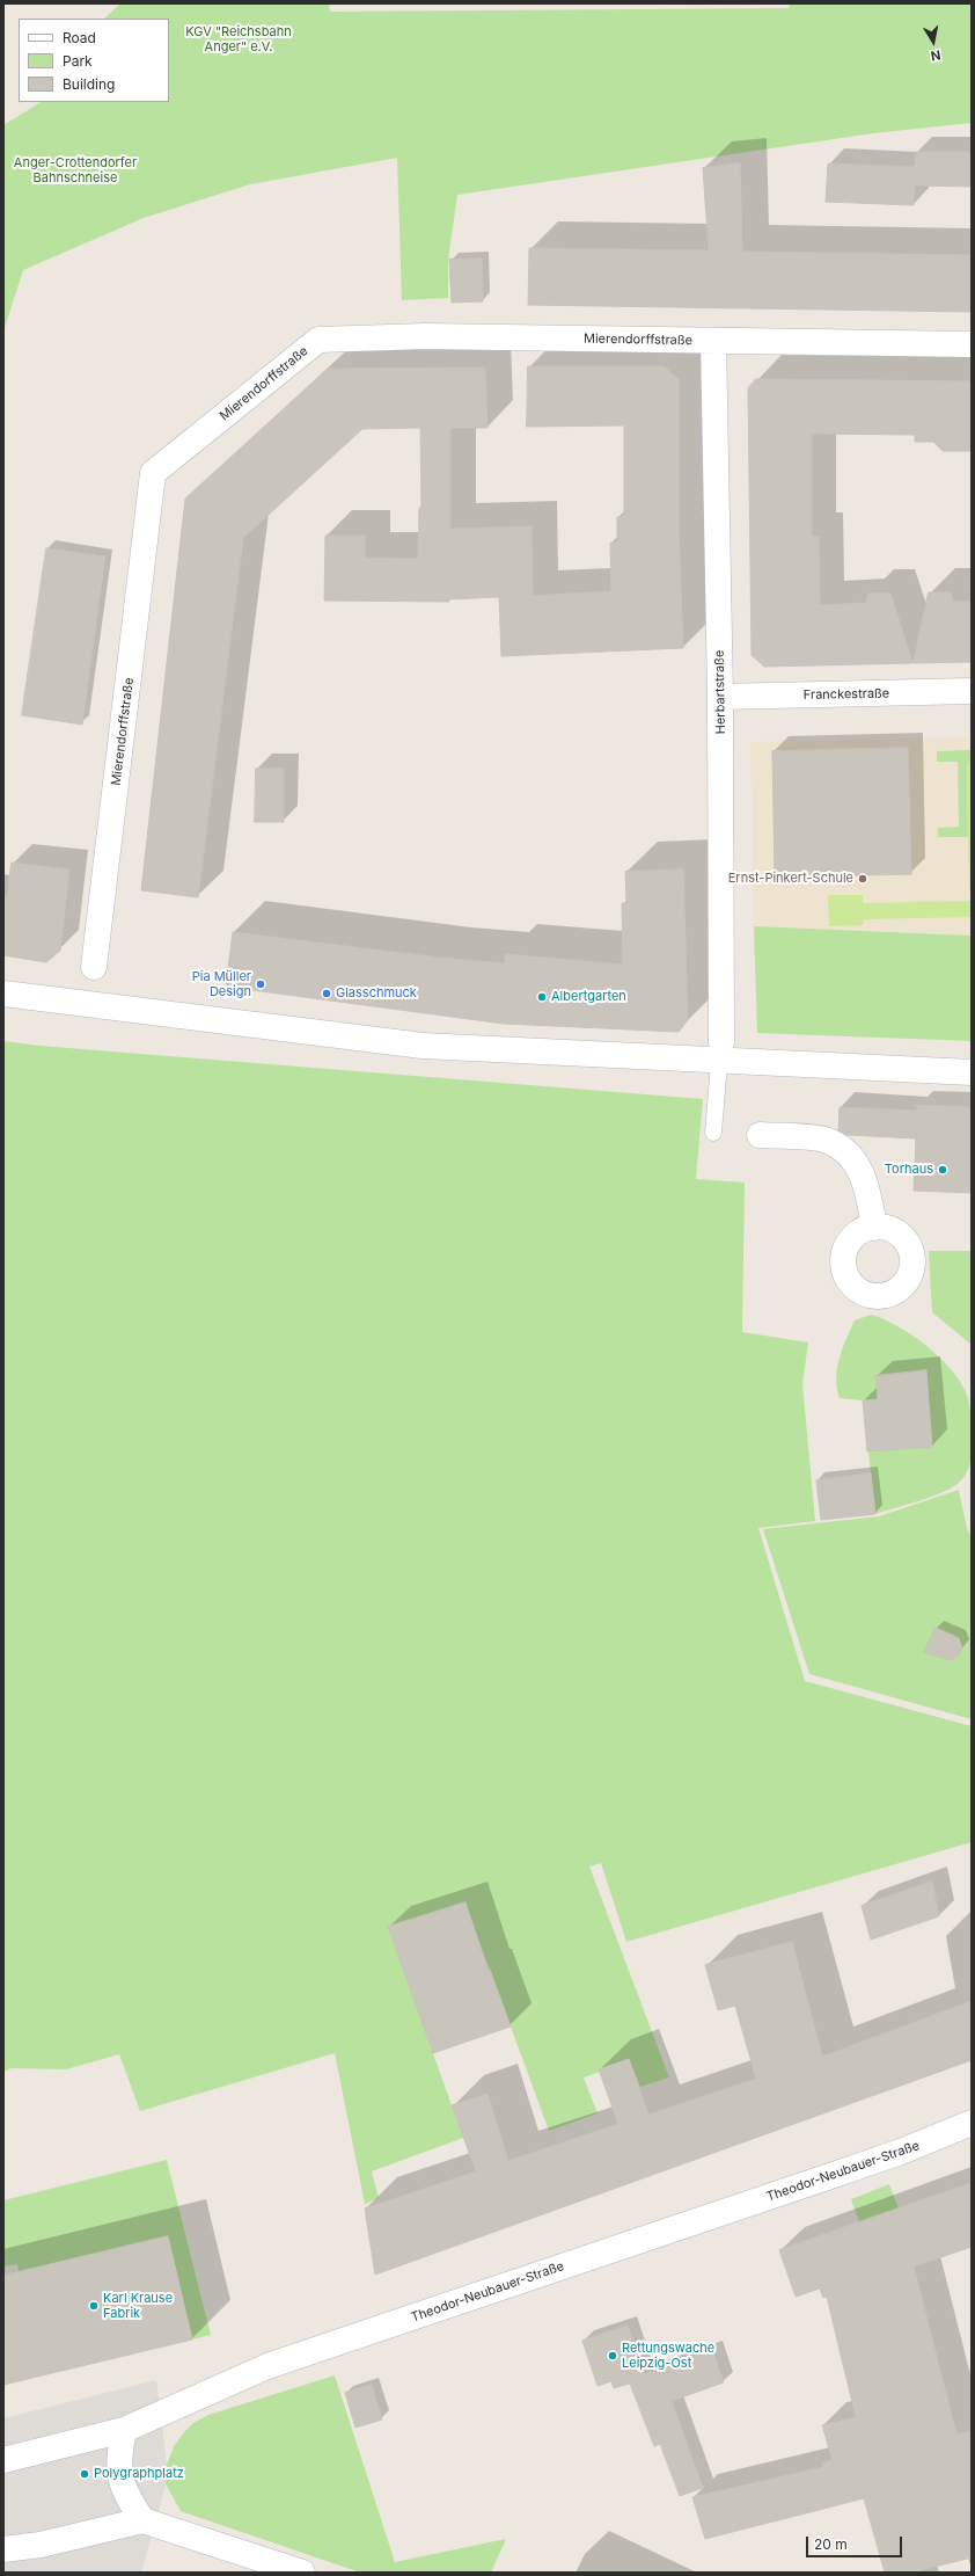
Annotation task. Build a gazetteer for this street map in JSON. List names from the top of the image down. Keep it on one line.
{"streets":{"street":["Mierendorffstraße","Herbartstraße","Franckestraße","Theodor-Neubauer-Straße"]},"crossings":[["Mierendorffstraße","Herbartstraße"],["Herbartstraße","Franckestraße"]],"parks":["KGV \"Reichsbahn Anger\" e.V.","Anger-Crottendorfer Bahnschneise"],"places":["Ernst-Pinkert-Schule","Pia Müller Design","Glasschmuck","Albertgarten","Torhaus","Karl Krause Fabrik","Rettungswache Leipzig-Ost","Polygraphplatz"],"legend":["Road","Park","Building"],"scale_bar":"20 m","north":"bottom"}
